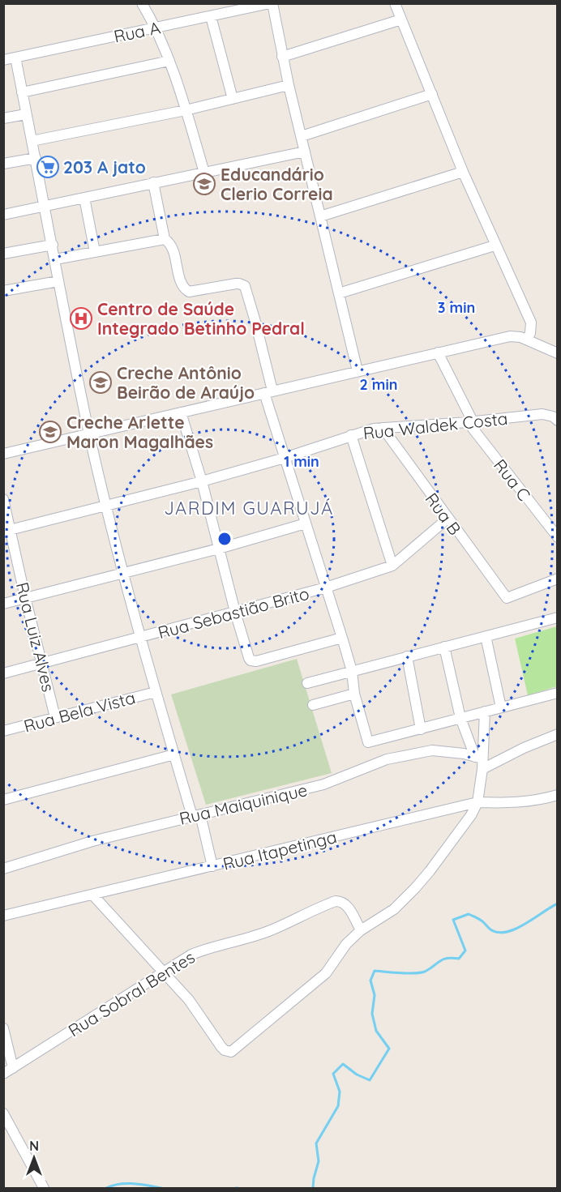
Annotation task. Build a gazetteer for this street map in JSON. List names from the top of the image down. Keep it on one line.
{"streets":{"street":["Rua A","Rua Waldek Costa","Rua C","Rua B","Rua Sebastião Brito","Rua Luiz Alves","Rua Bela Vista","Rua Maiquinique","Rua Itapetinga","Rua Sobral Bentes"]},"crossings":[["Rua Waldek Costa","Rua C"],["Rua Waldek Costa","Rua B"],["Rua Waldek Costa","Rua Luiz Alves"],["Rua B","Rua Sebastião Brito"],["Rua Sebastião Brito","Rua Luiz Alves"],["Rua Luiz Alves","Rua Bela Vista"]],"districts":["JARDIM GUARUJÁ"],"places":{"supermarket":["203 A jato"],"school or university":["Educandário Clerio Correia","Creche Antônio Beirão de Araújo","Creche Arlette Maron Magalhães"],"hospital":["Centro de Saúde Integrado Betinho Pedral"]},"north":"top","rings":["3 min","2 min","1 min"]}
